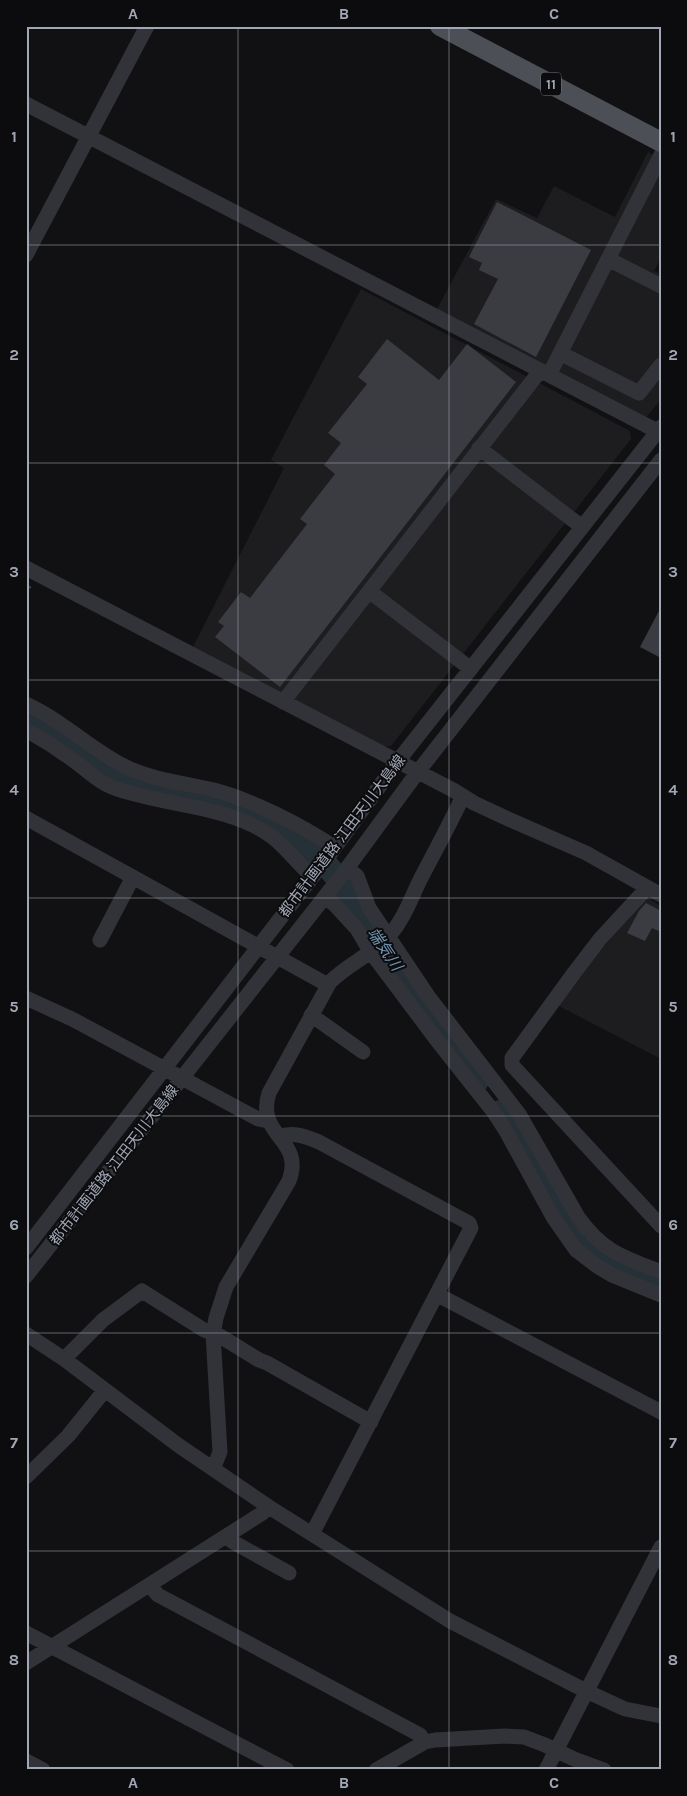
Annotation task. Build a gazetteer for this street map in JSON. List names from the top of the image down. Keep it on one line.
{"streets":{"main road":["11"],"street":["都市計画道路 江田天川大島線"]},"water":["端気川"],"grid":{"columns":["A","B","C"],"rows":["1","2","3","4","5","6","7","8"]}}
